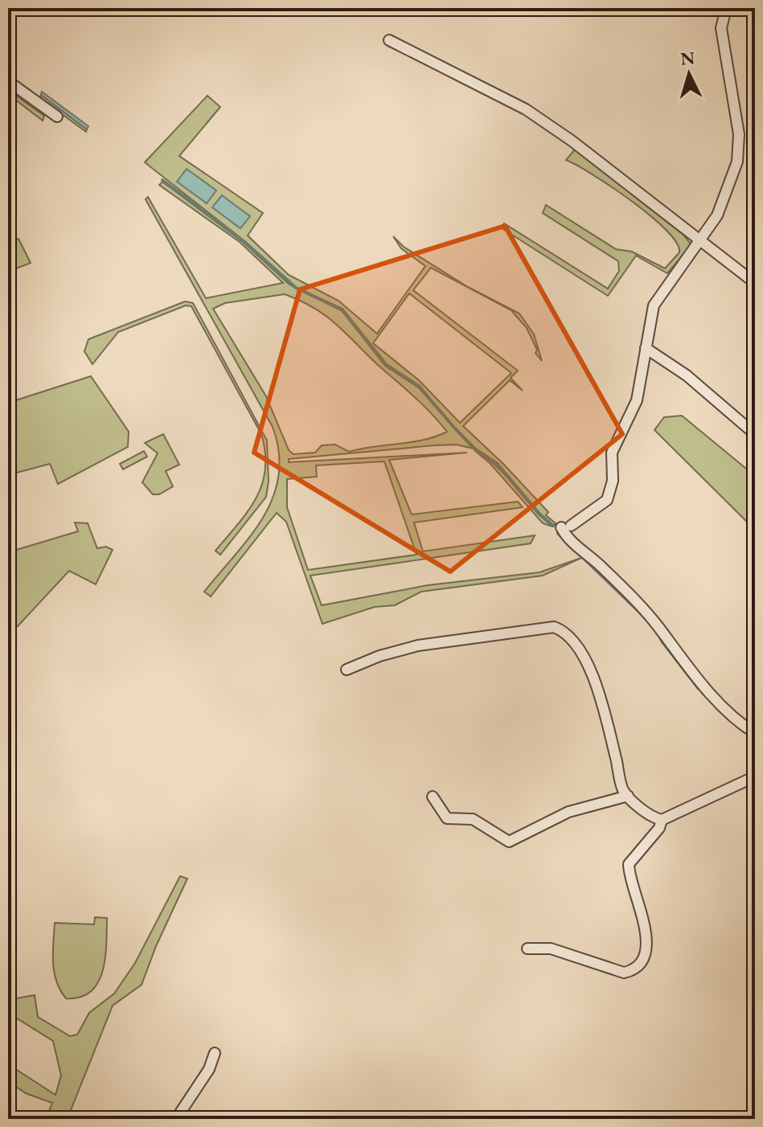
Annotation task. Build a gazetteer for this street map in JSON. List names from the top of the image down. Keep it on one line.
{"north":"top"}
